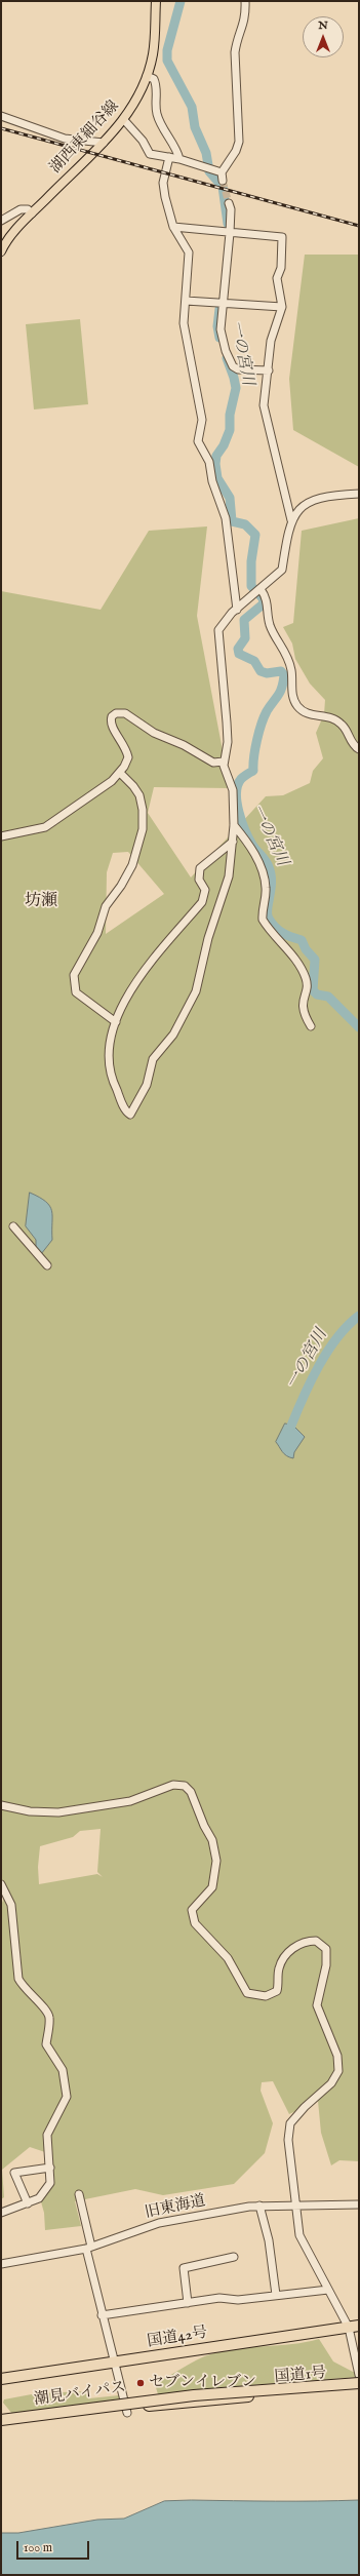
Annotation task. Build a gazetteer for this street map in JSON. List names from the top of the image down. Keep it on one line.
{"streets":{"highway":["国道42号","国道1号","潮見バイパス"],"main road":["湖西東細谷線"],"street":["旧東海道"]},"districts":["坊瀬"],"water":["一の宮川"],"places":["セブンイレブン"],"scale_bar":"100 m","north":"top"}
